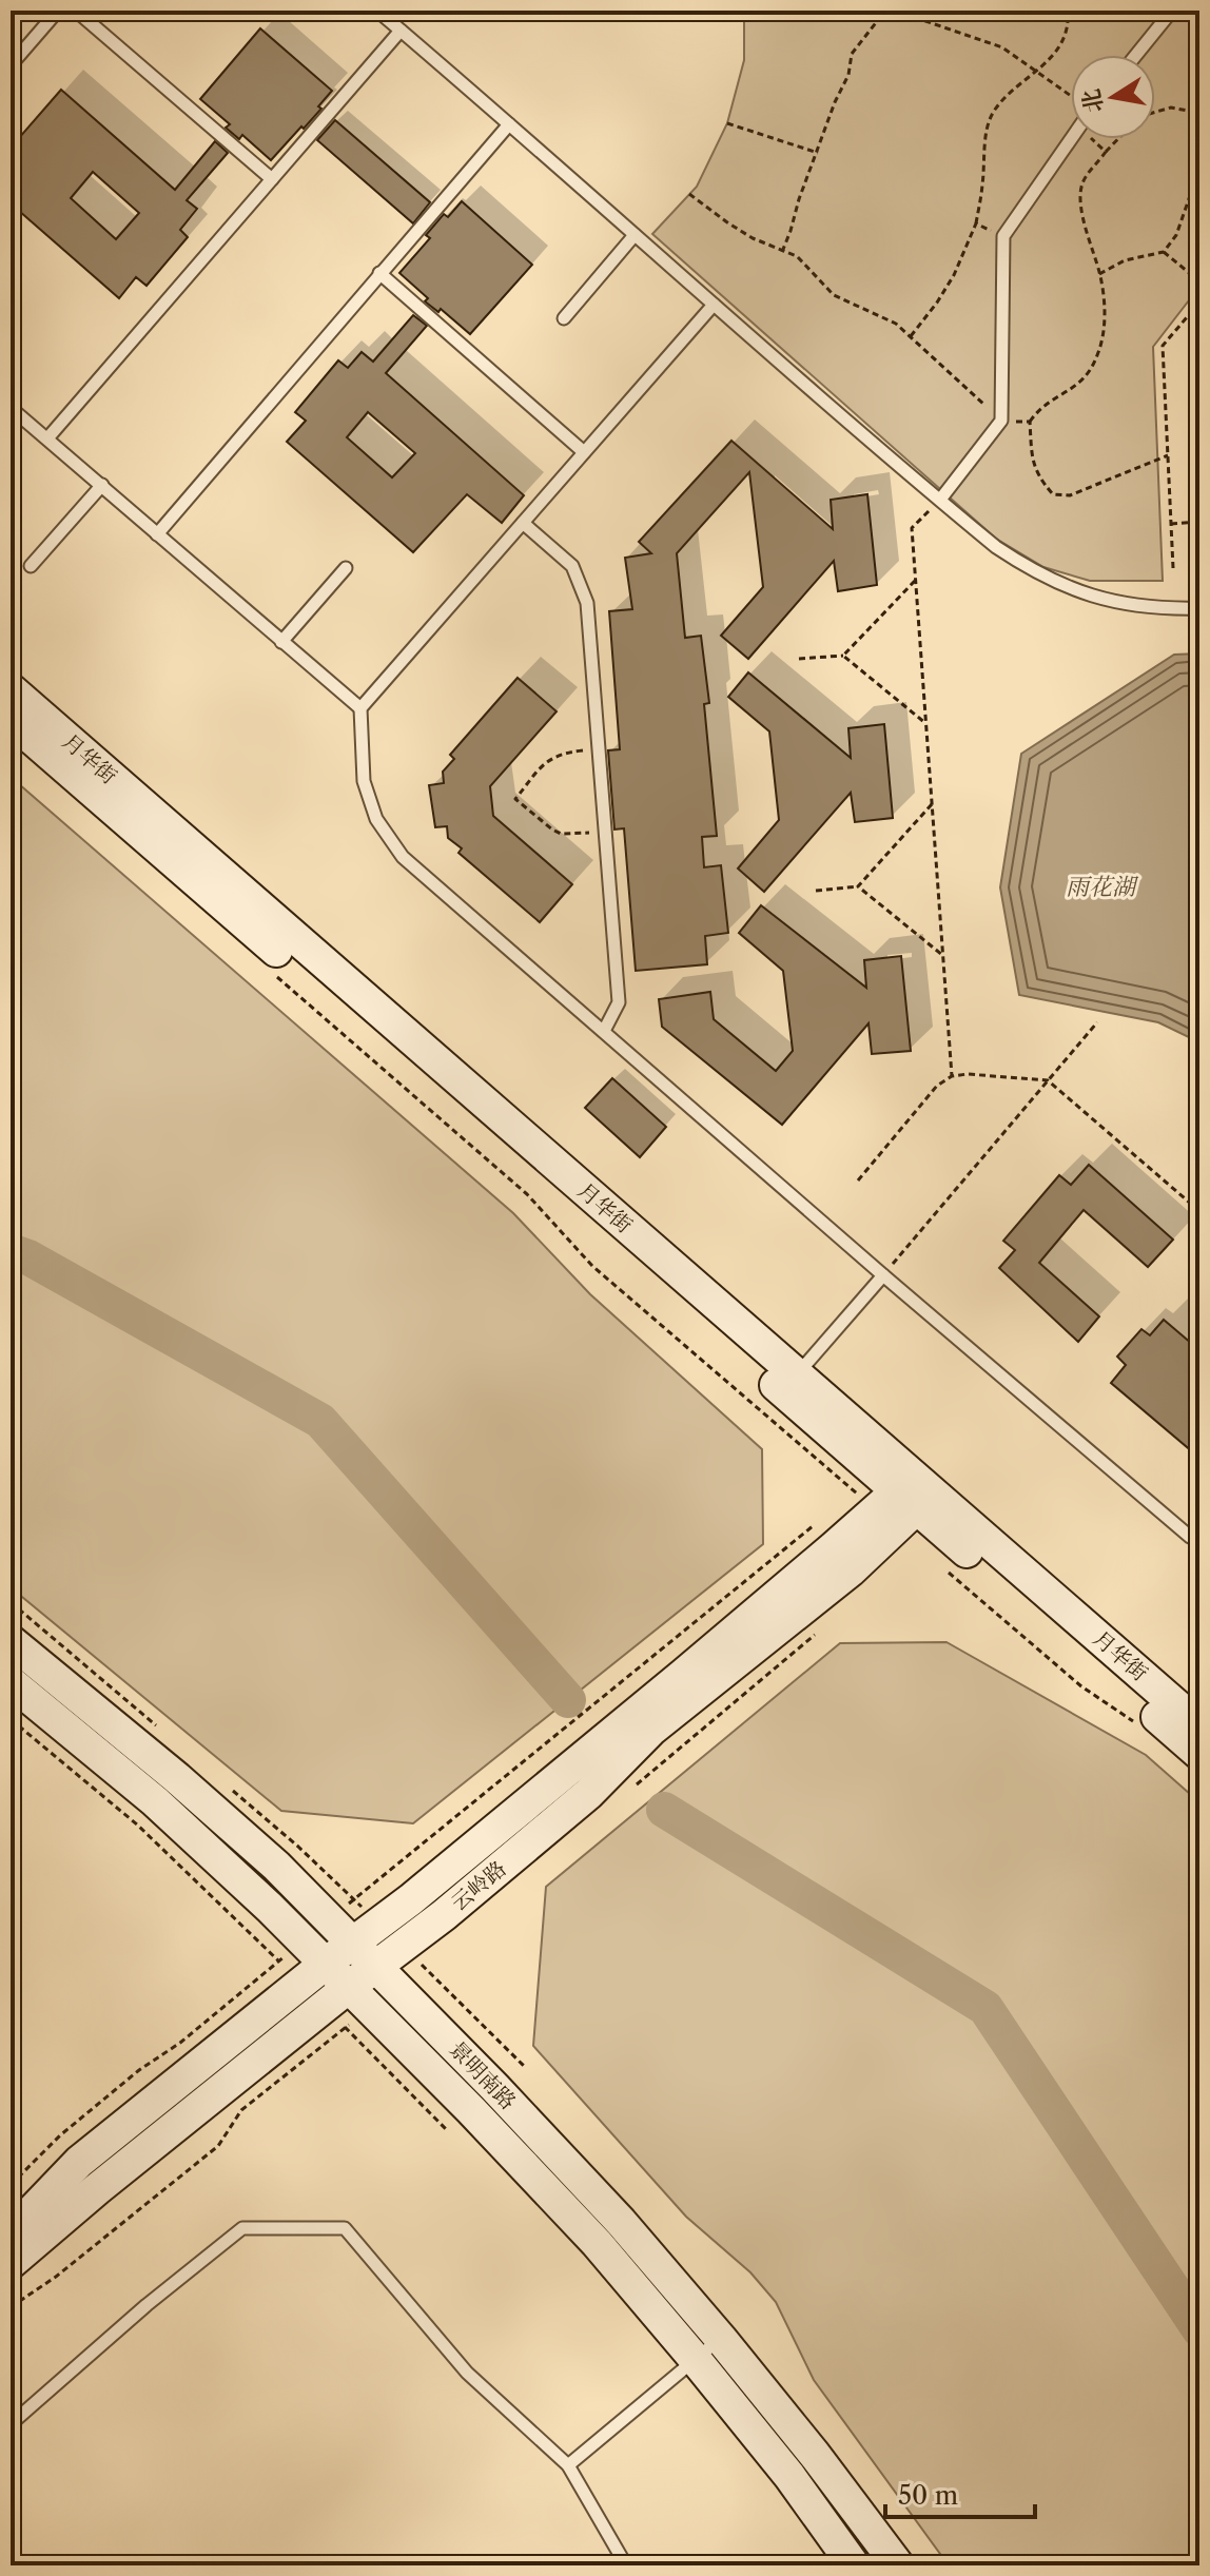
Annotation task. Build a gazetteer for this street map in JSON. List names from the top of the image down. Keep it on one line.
{"streets":{"street":["月华街","云岭路","景明南路"]},"crossings":[["月华街","云岭路"],["云岭路","景明南路"]],"water":["雨花湖"],"scale_bar":"50 m","north":"left"}
